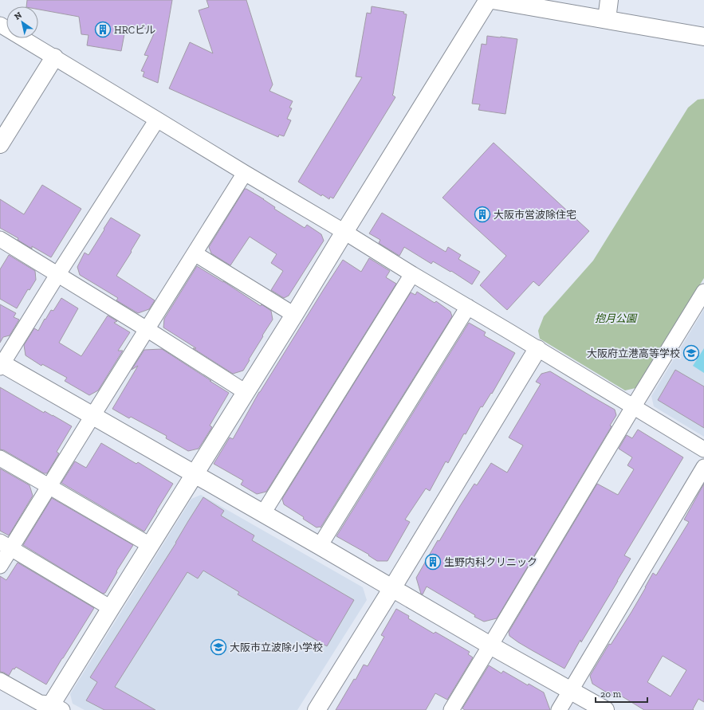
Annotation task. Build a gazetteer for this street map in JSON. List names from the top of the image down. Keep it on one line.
{"parks":["抱月公園"],"places":{"building":["HRCビル","大阪市営波除住宅","生野内科クリニック"],"school or university":["大阪府立港高等学校","大阪市立波除小学校"]},"scale_bar":"20 m","north":"top left"}
